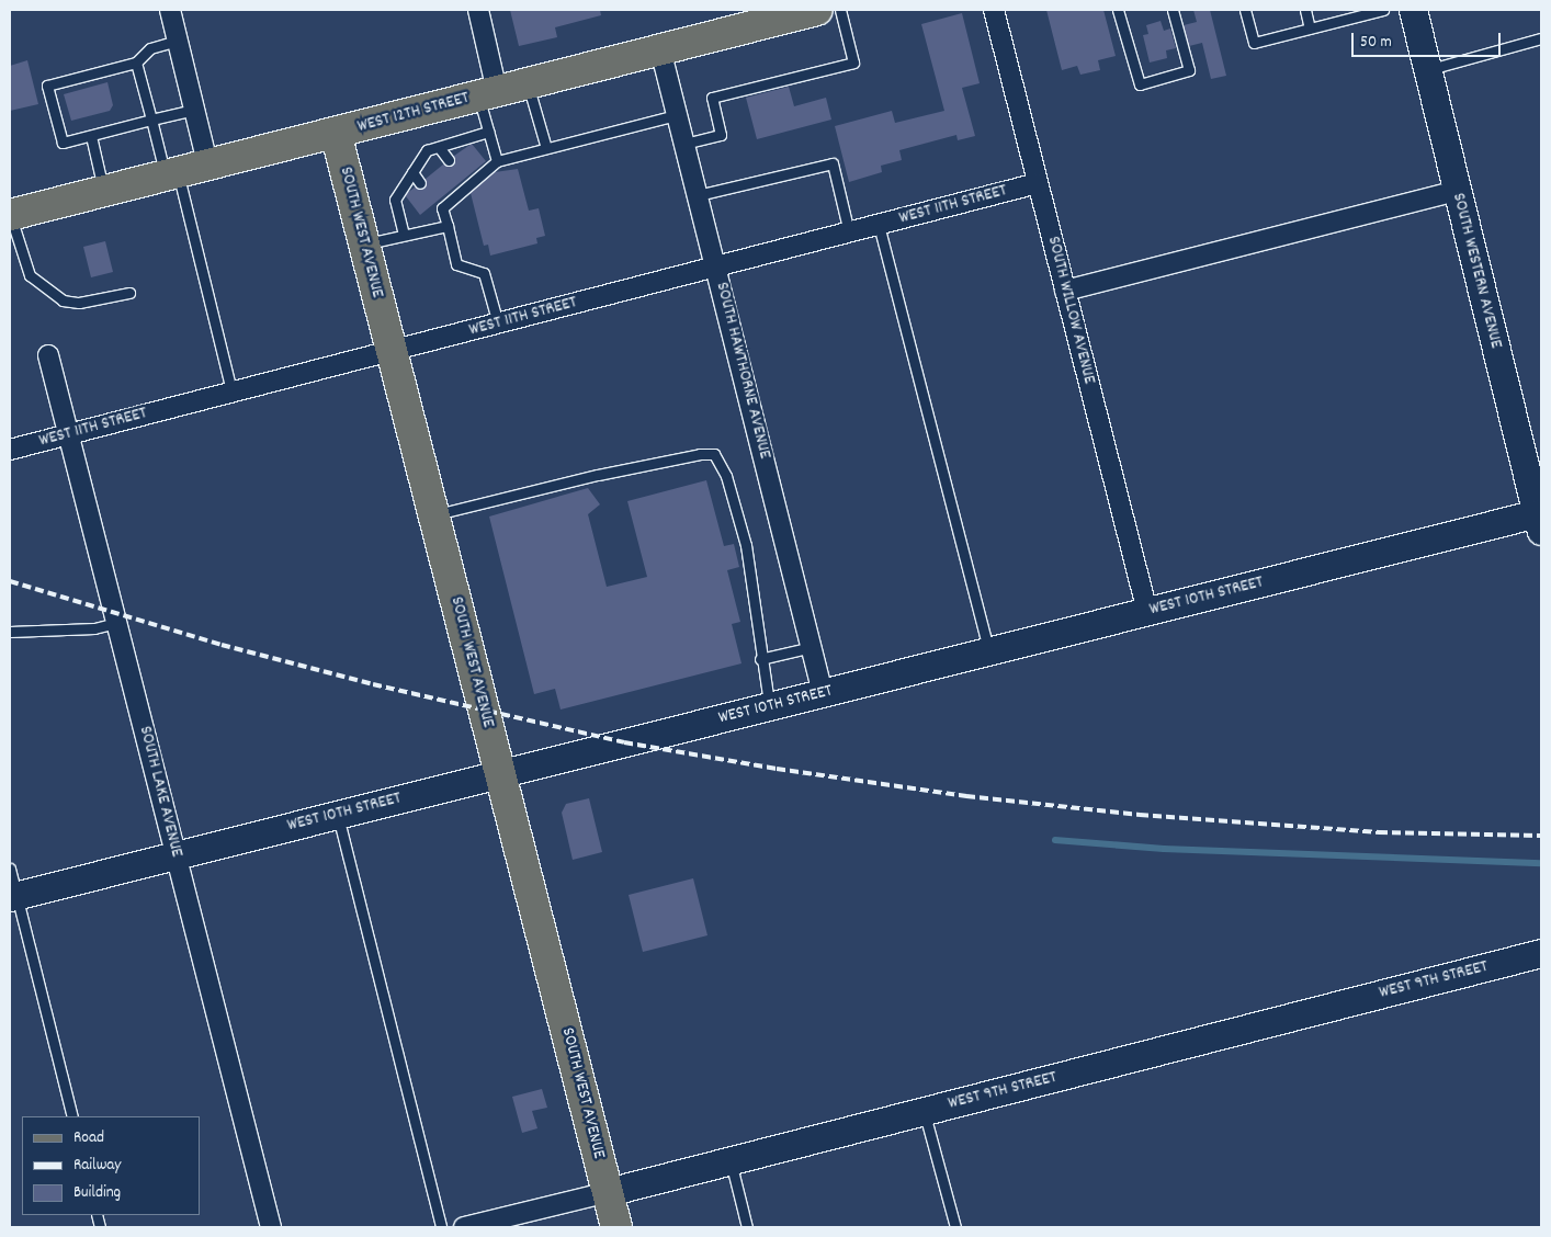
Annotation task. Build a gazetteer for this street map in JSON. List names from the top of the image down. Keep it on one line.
{"streets":{"main road":["WEST 12TH STREET","SOUTH WEST AVENUE"],"street":["WEST 11TH STREET","SOUTH WESTERN AVENUE","SOUTH WILLOW AVENUE","SOUTH HAWTHORNE AVENUE","WEST 10TH STREET","SOUTH LAKE AVENUE","WEST 9TH STREET"]},"crossings":[["WEST 12TH STREET","SOUTH WEST AVENUE"],["WEST 12TH STREET","SOUTH HAWTHORNE AVENUE"],["WEST 11TH STREET","SOUTH WEST AVENUE"],["WEST 11TH STREET","SOUTH WILLOW AVENUE"],["WEST 11TH STREET","SOUTH HAWTHORNE AVENUE"],["WEST 11TH STREET","SOUTH LAKE AVENUE"],["SOUTH WEST AVENUE","WEST 10TH STREET"],["SOUTH WEST AVENUE","WEST 9TH STREET"],["SOUTH WESTERN AVENUE","WEST 10TH STREET"],["SOUTH WILLOW AVENUE","WEST 10TH STREET"],["SOUTH HAWTHORNE AVENUE","WEST 10TH STREET"],["WEST 10TH STREET","SOUTH LAKE AVENUE"]],"legend":["Road","Railway","Building"],"scale_bar":"50 m"}
